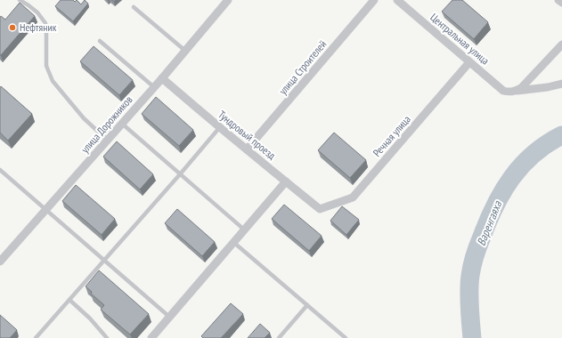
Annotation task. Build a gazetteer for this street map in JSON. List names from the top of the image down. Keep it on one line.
{"streets":{"street":["Центральная улица","улица Строителей","улица Дорожников","Тундровый проезд","Речная улица"]},"crossings":[["Центральная улица","Речная улица"],["улица Строителей","Тундровый проезд"],["улица Дорожников","Тундровый проезд"],["Тундровый проезд","Речная улица"]],"water":["Варенгаяха"],"places":["Нефтяник"]}
